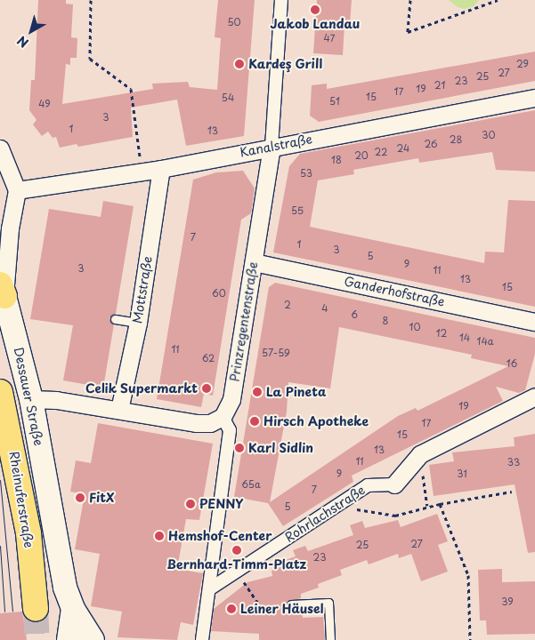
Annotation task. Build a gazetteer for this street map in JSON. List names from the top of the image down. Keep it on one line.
{"streets":{"main road":["Dessauer Straße","Rheinuferstraße"],"street":["Kanalstraße","Mottstraße","Ganderhofstraße","Prinzregentenstraße","Rohrlachstraße"]},"crossings":[["Kanalstraße","Mottstraße"],["Kanalstraße","Prinzregentenstraße"],["Kanalstraße","Dessauer Straße"],["Ganderhofstraße","Prinzregentenstraße"]],"places":["Jakob Landau","Kardeş Grill","Celik Supermarkt","La Pineta","Hirsch Apotheke","Karl Sidlin","FitX","PENNY","Hemshof-Center","Bernhard-Timm-Platz","Leiner Häusel"],"house_numbers":["50","47","29","27","25","23","21","19","17","15","54","51","49","3","1","13","30","28","26","24","22","20","18","53","55","7","1","3","5","9","3","11","13","15","60","2","4","6","8","10","12","14","14a","11","57-59","62","16","19","17","15","13","11","33","9","31","65a","7","5","27","25","23","39"],"north":"bottom left"}
